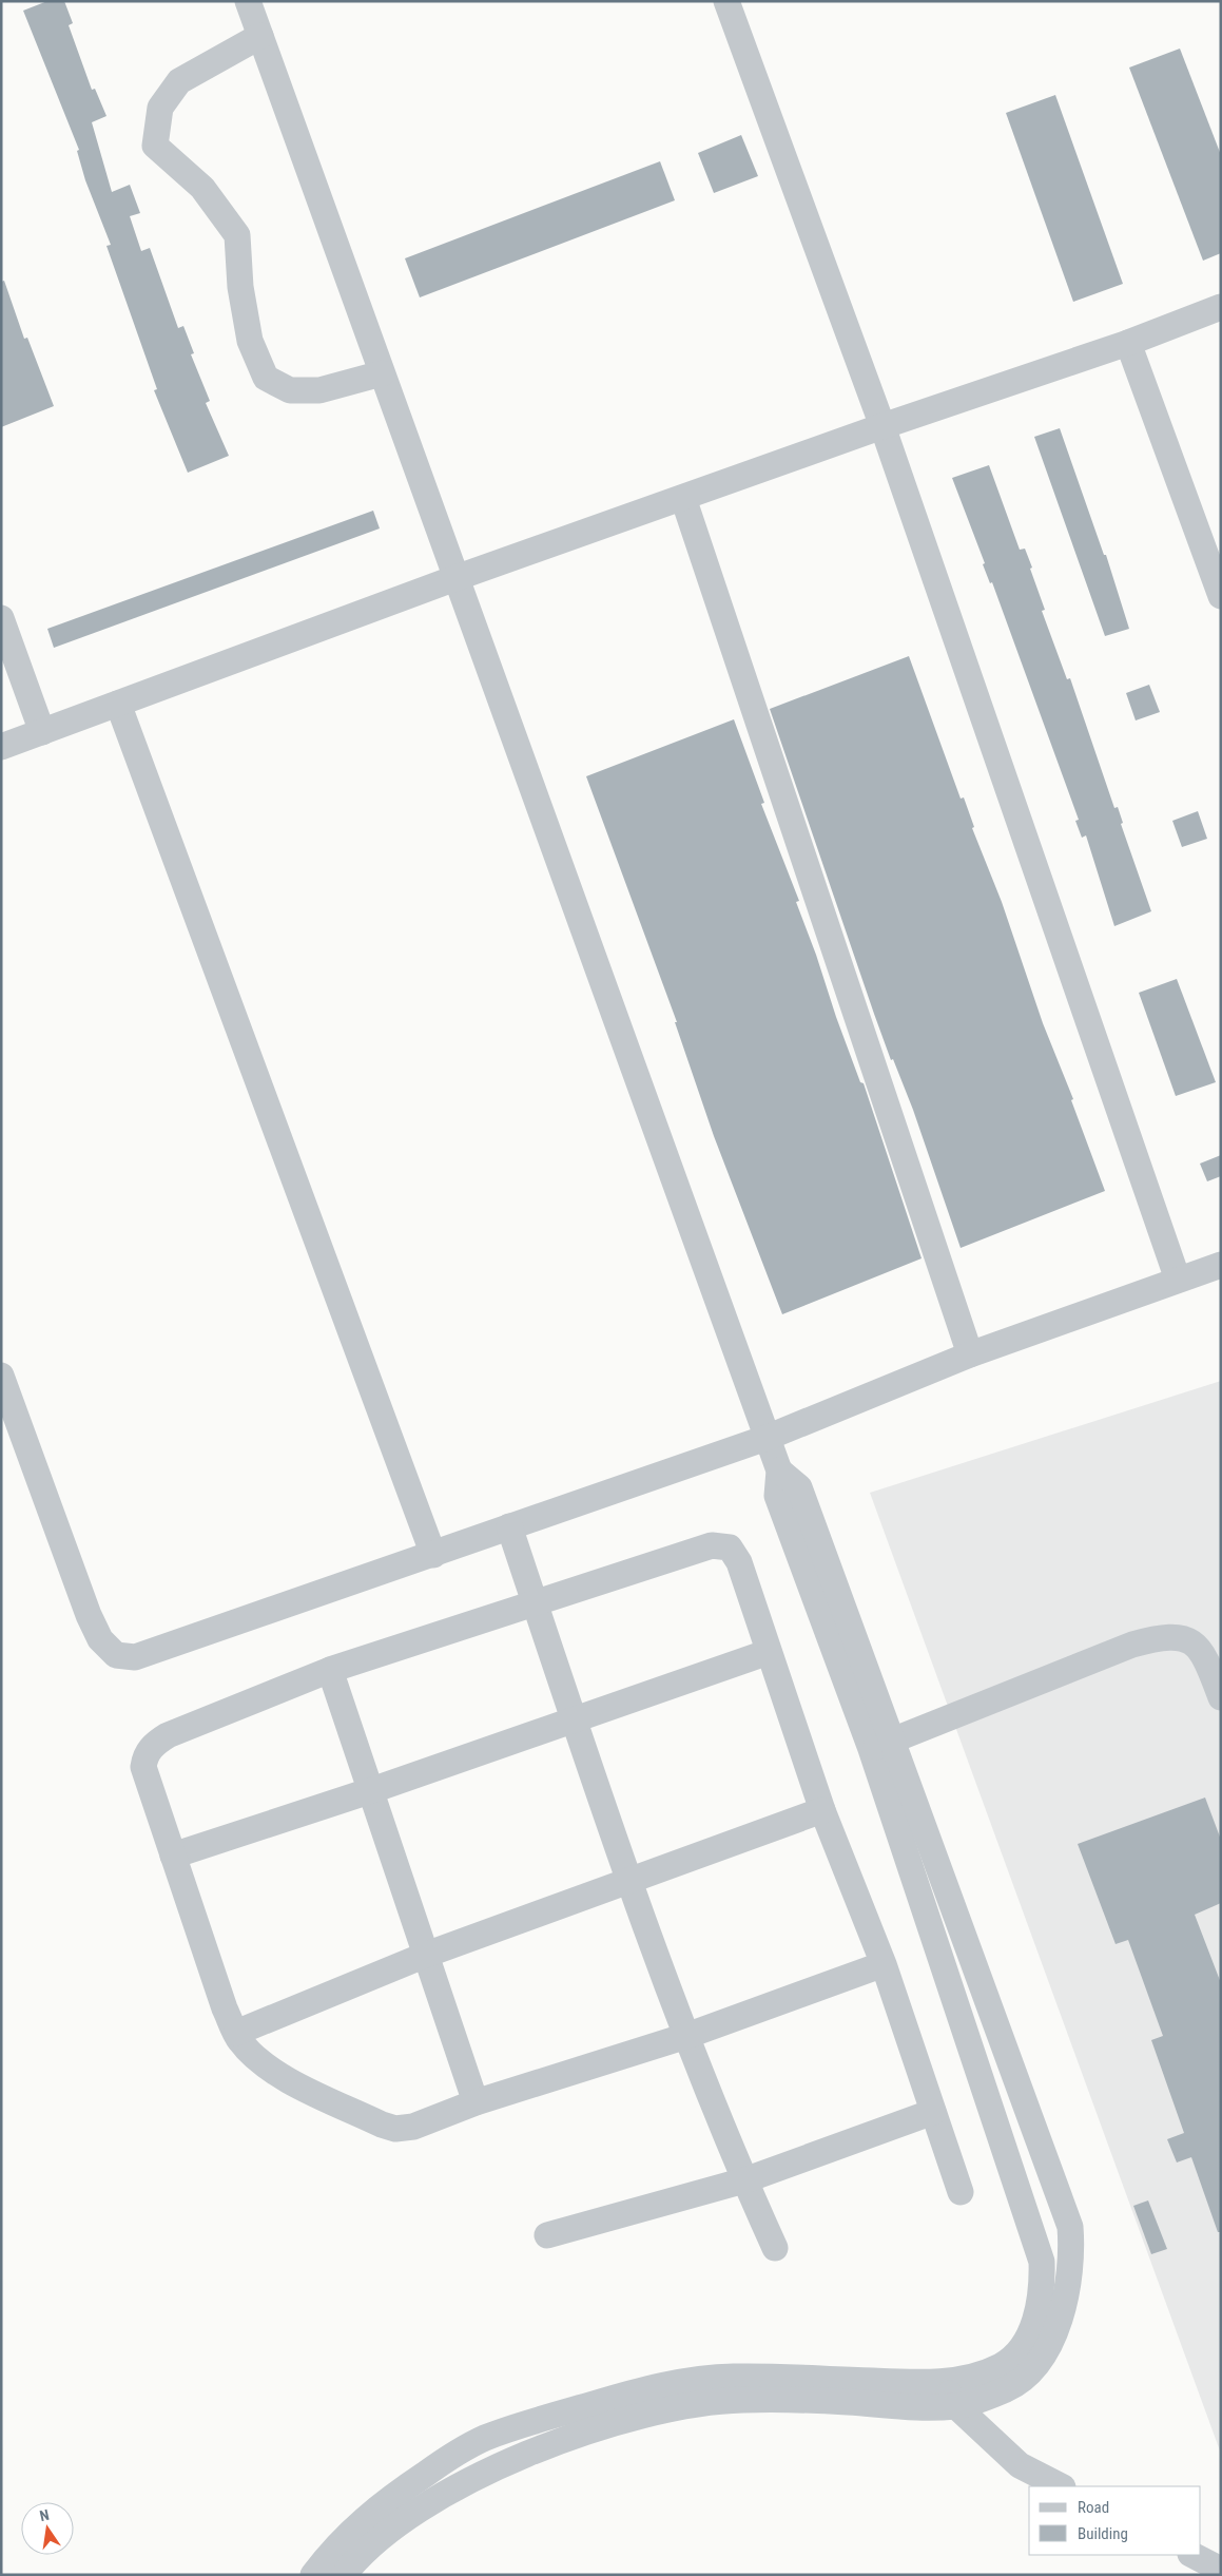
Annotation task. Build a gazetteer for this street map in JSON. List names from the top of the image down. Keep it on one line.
{"legend":["Road","Building"],"north":"top"}
